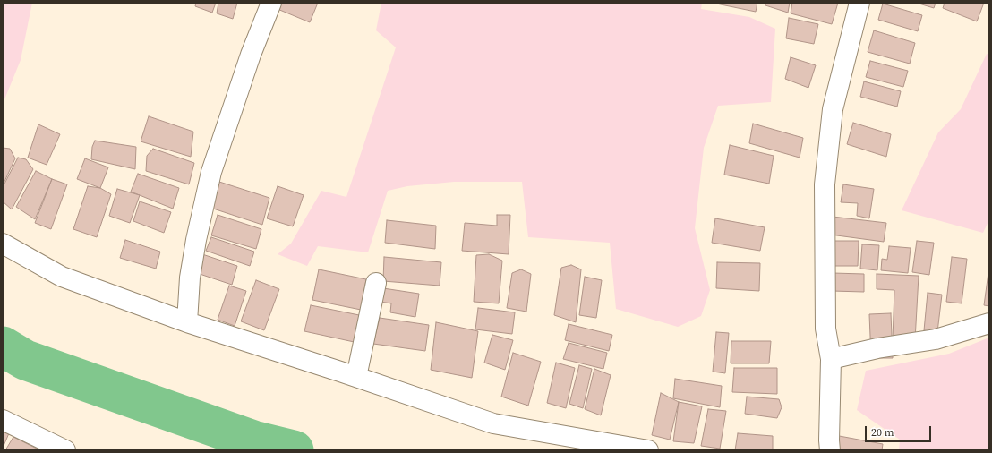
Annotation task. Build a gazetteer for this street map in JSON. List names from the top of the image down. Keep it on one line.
{"scale_bar":"20 m"}
